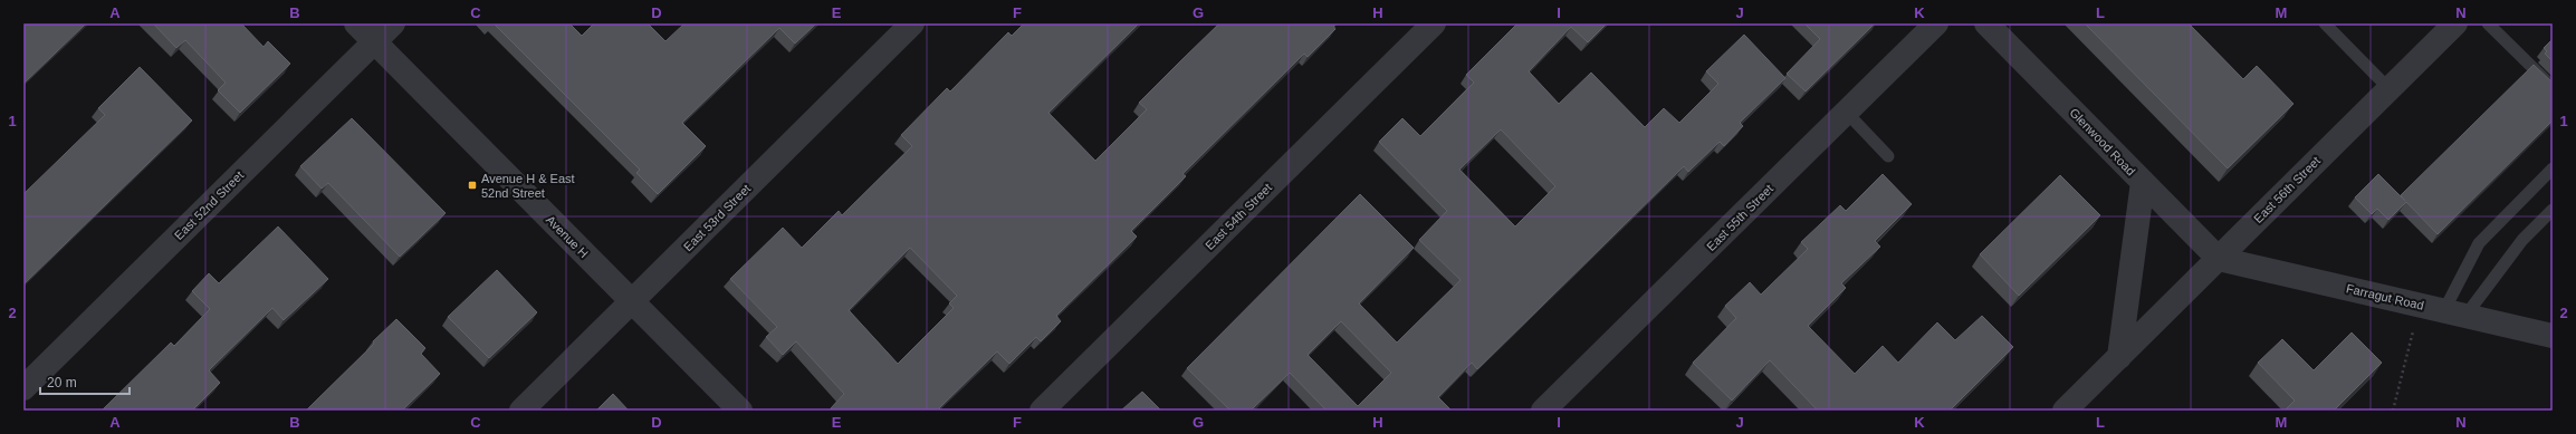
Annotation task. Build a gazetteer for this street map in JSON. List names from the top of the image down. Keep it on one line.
{"streets":{"street":["Glenwood Road","East 56th Street","East 52nd Street","East 54th Street","East 53rd Street","East 55th Street","Avenue H","Farragut Road"]},"crossings":[["Glenwood Road","East 56th Street"],["Glenwood Road","Farragut Road"],["East 56th Street","Farragut Road"],["East 52nd Street","Avenue H"],["East 53rd Street","Avenue H"]],"places":{"transit":["Avenue H & East 52nd Street"]},"scale_bar":"20 m","grid":{"columns":["A","B","C","D","E","F","G","H","I","J","K","L","M","N"],"rows":["1","2"]}}
